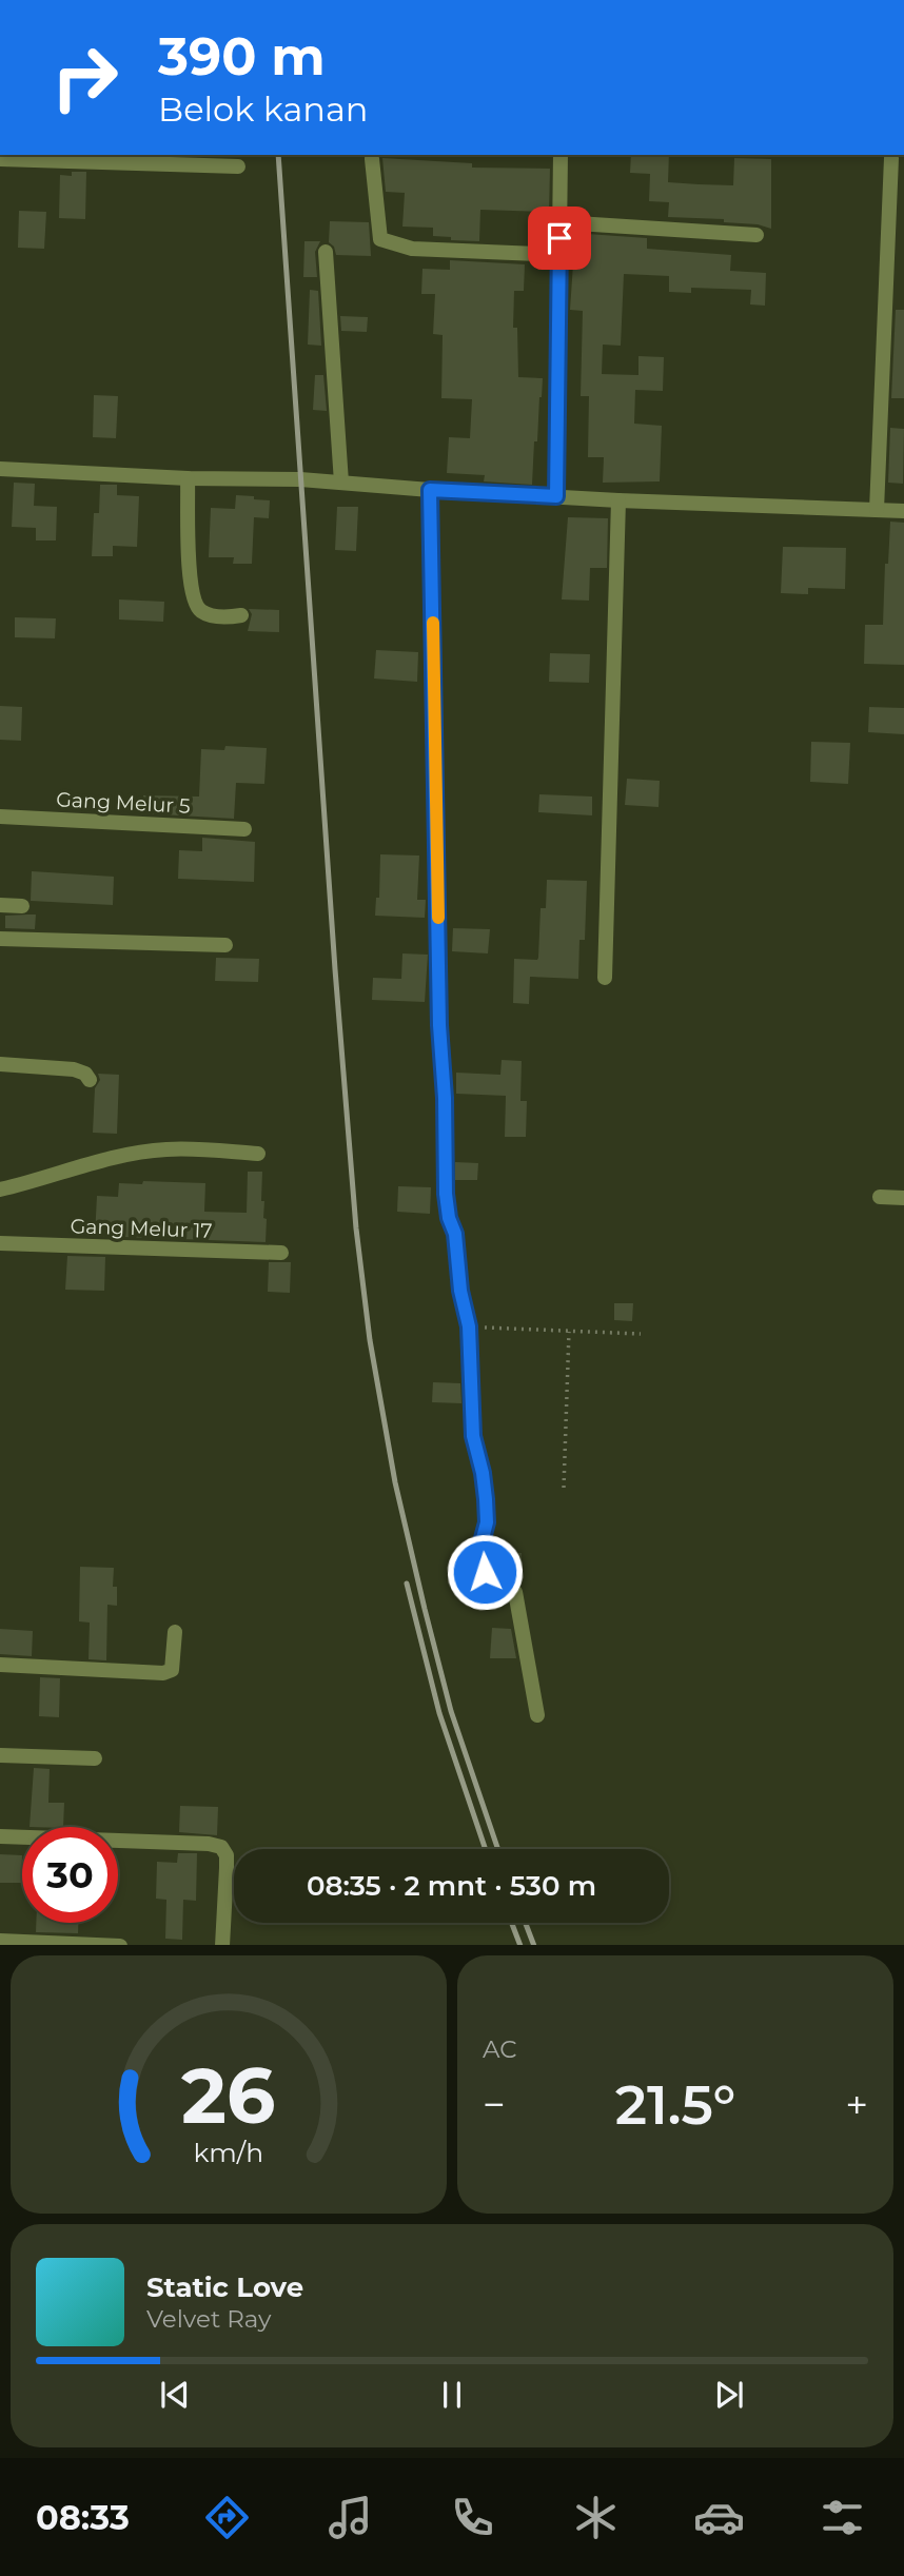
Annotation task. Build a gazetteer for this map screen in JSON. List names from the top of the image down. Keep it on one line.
{"streets":{"street":["Gang Melur 5","Gang Melur 17"]},"page":{"turn":["390 m","Belok kanan"],"limit":"30","trip":"08:35 · 2 mnt · 530 m","tile":"AC","heat":["−","21.5°","+"],"song":["Static Love","Velvet Ray"],"tabs":"08:33","gauge":["26","km/h"]}}
